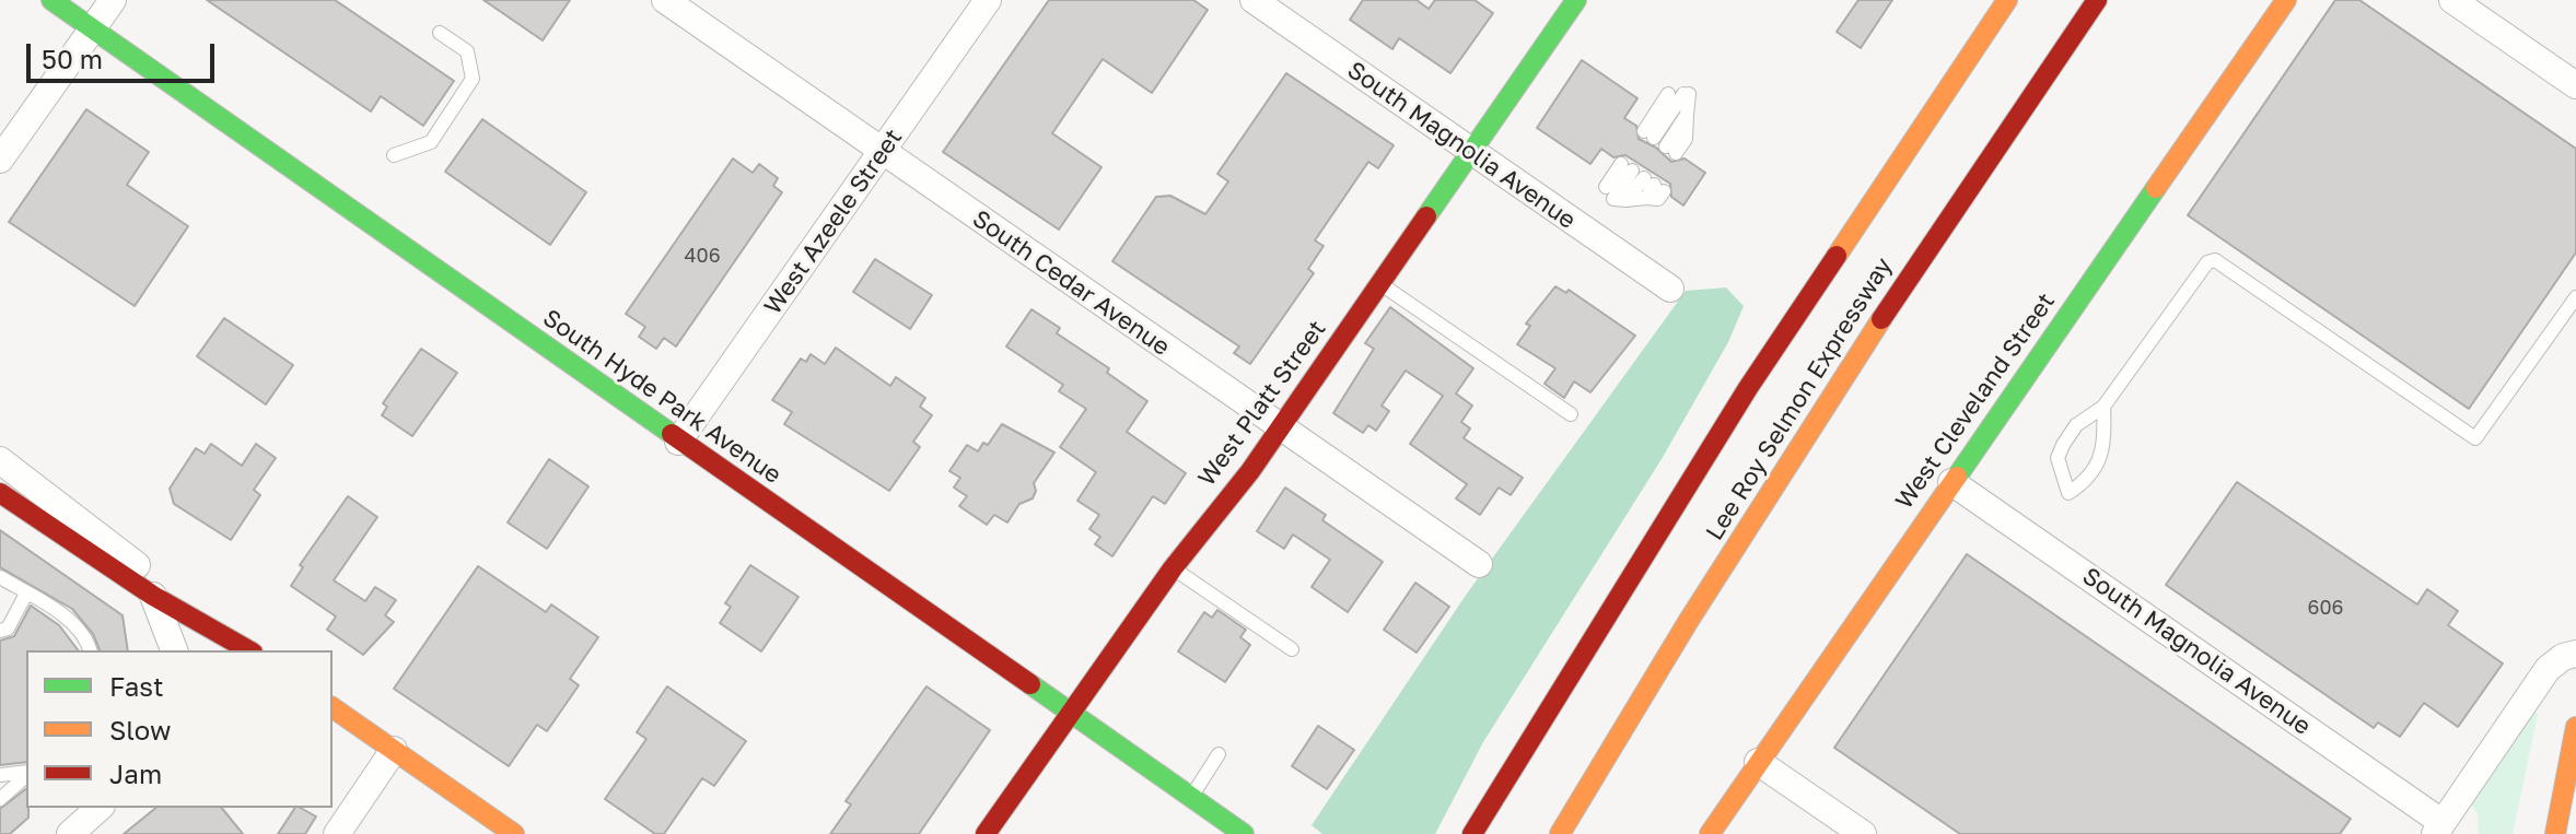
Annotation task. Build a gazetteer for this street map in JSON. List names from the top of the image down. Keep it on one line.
{"streets":{"main road":["South Hyde Park Avenue","Lee Roy Selmon Expressway","West Cleveland Street","West Platt Street"],"street":["South Magnolia Avenue","West Azeele Street","South Cedar Avenue"]},"crossings":[["South Magnolia Avenue","West Cleveland Street"],["South Magnolia Avenue","West Platt Street"],["West Azeele Street","South Cedar Avenue"],["West Azeele Street","South Hyde Park Avenue"],["South Cedar Avenue","West Platt Street"],["South Hyde Park Avenue","West Platt Street"]],"house_numbers":["406","606"],"legend":["Fast","Slow","Jam"],"scale_bar":"50 m"}
